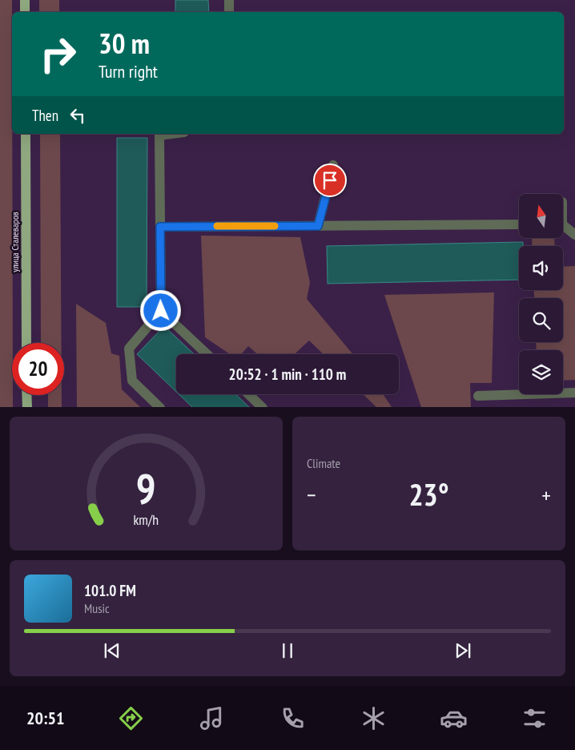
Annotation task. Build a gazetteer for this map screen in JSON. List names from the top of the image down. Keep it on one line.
{"streets":{"main road":["улица Сталеваров"]},"north":"top","page":{"turn":["30 m","Turn right"],"then":"Then","limit":"20","trip":"20:52 · 1 min · 110 m","tile":"Climate","heat":["−","23°","+"],"song":["101.0 FM","Music"],"tabs":"20:51","gauge":["9","km/h"]}}
